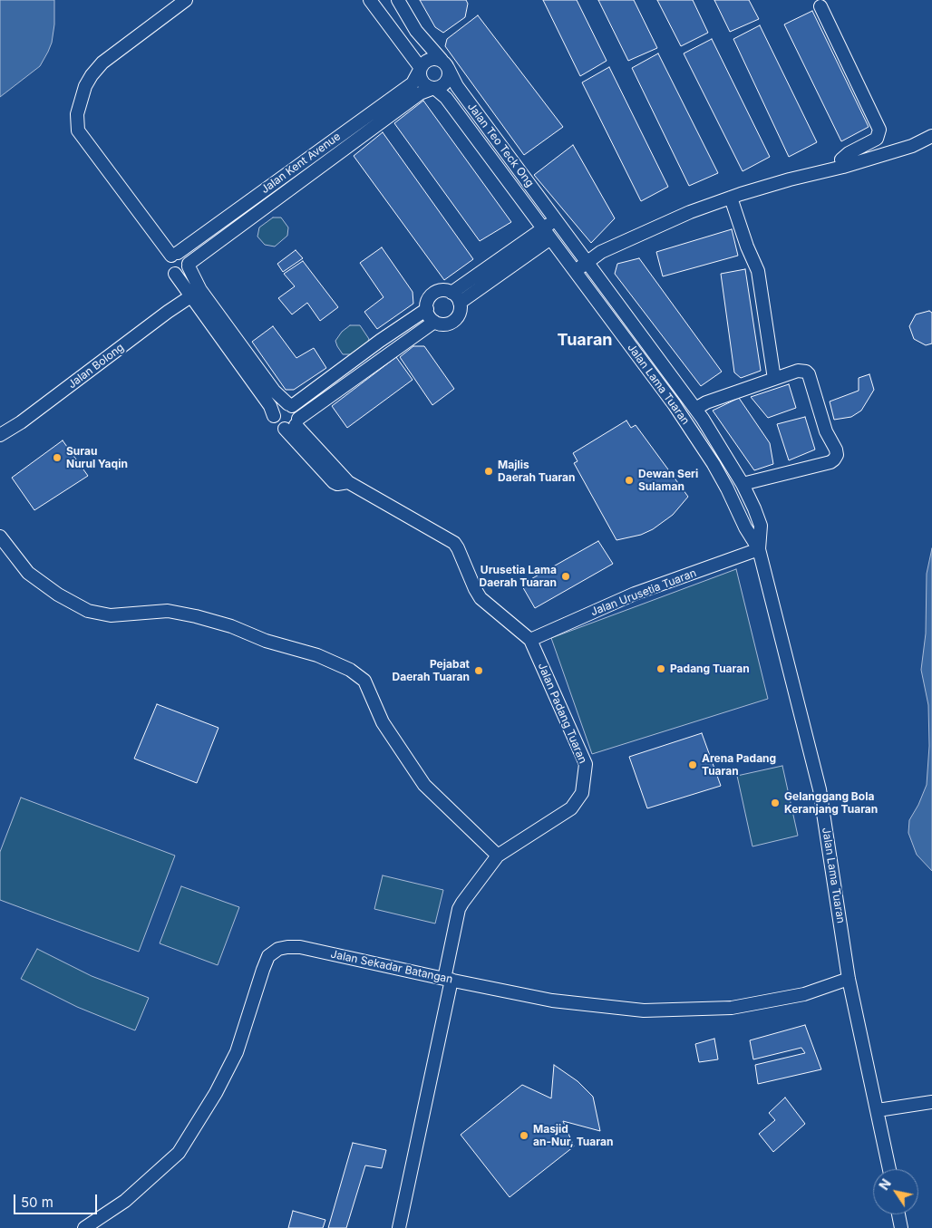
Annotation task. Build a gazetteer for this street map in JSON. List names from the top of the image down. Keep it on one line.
{"streets":{"street":["Jalan Teo Teck Ong","Jalan Kent Avenue","Jalan Bolong","Jalan Lama Tuaran","Jalan Urusetia Tuaran","Jalan Padang Tuaran","Jalan Sekadar Batangan"]},"crossings":[["Jalan Teo Teck Ong","Jalan Kent Avenue"],["Jalan Teo Teck Ong","Jalan Lama Tuaran"],["Jalan Lama Tuaran","Jalan Urusetia Tuaran"],["Jalan Lama Tuaran","Jalan Sekadar Batangan"],["Jalan Urusetia Tuaran","Jalan Padang Tuaran"],["Jalan Padang Tuaran","Jalan Sekadar Batangan"]],"districts":["Tuaran"],"places":["Surau Nurul Yaqin","Majlis Daerah Tuaran","Dewan Seri Sulaman","Urusetia Lama Daerah Tuaran","Padang Tuaran","Pejabat Daerah Tuaran","Arena Padang Tuaran","Gelanggang Bola Keranjang Tuaran","Masjid an-Nur, Tuaran"],"scale_bar":"50 m","north":"top left"}
